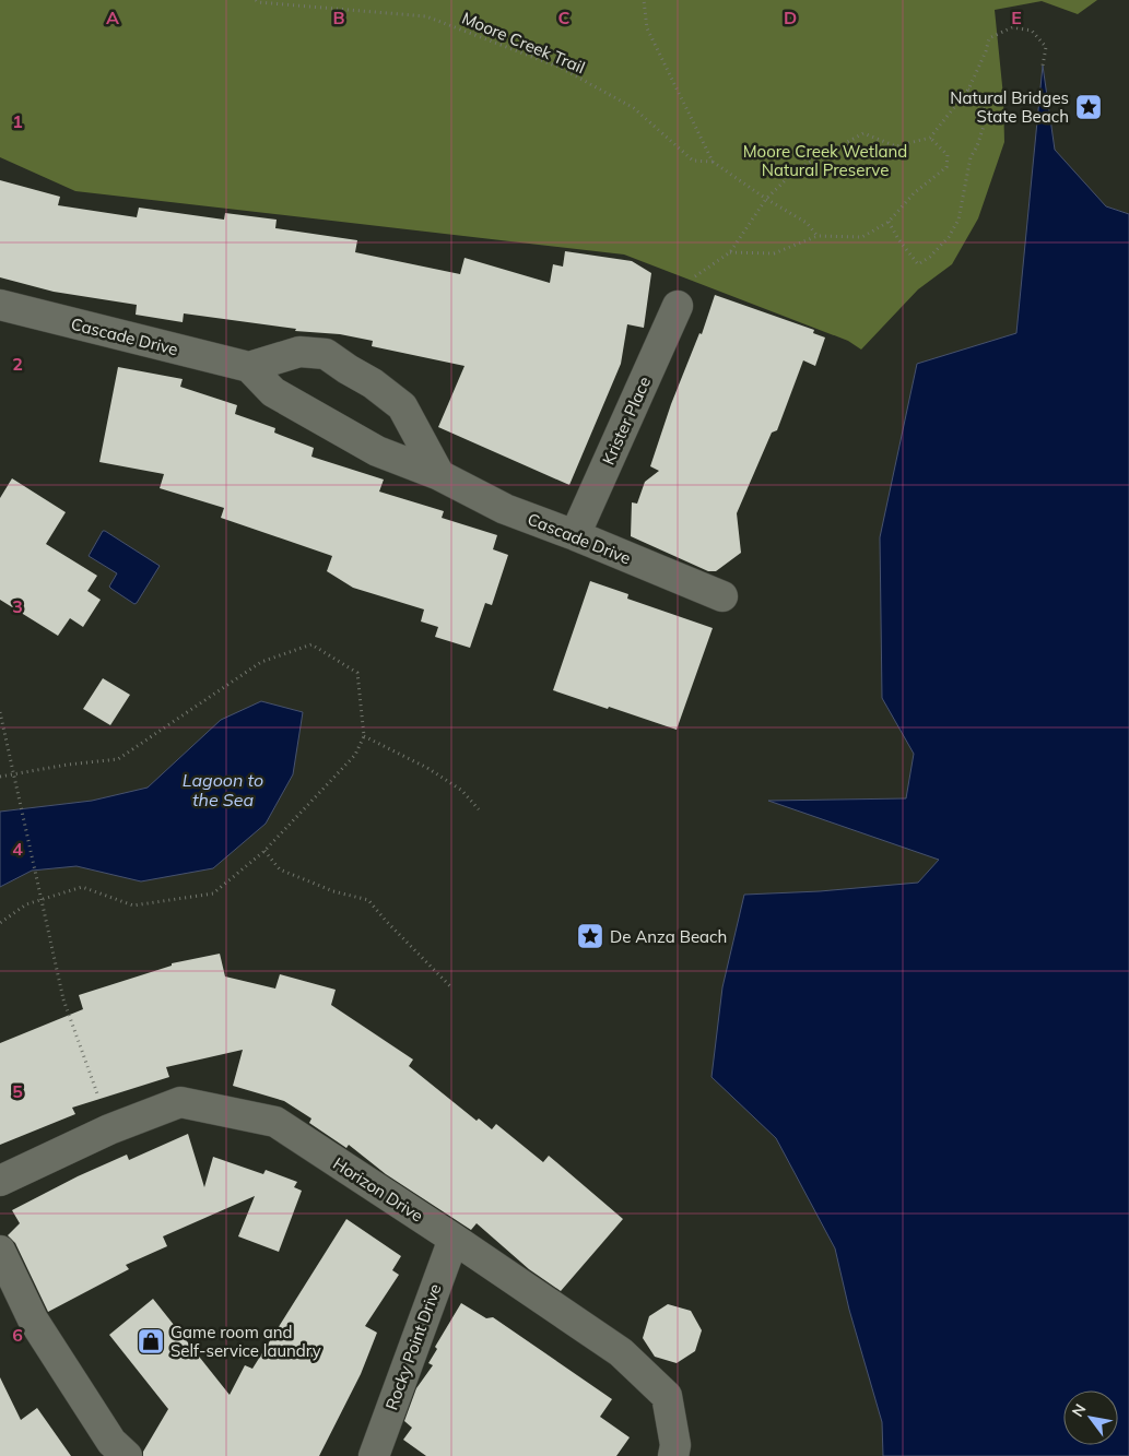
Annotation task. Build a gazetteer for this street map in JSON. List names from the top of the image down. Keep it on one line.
{"streets":{"street":["Cascade Drive","Krister Place","Horizon Drive","Rocky Point Drive"],"path":["Moore Creek Trail"]},"crossings":[["Cascade Drive","Krister Place"],["Horizon Drive","Rocky Point Drive"]],"water":["Lagoon to the Sea"],"parks":["Moore Creek Wetland Natural Preserve"],"places":{"place":["Natural Bridges State Beach","De Anza Beach"],"shop":["Game room and Self-service laundry"]},"north":"top left","grid":{"columns":["A","B","C","D","E"],"rows":["1","2","3","4","5","6"]}}
